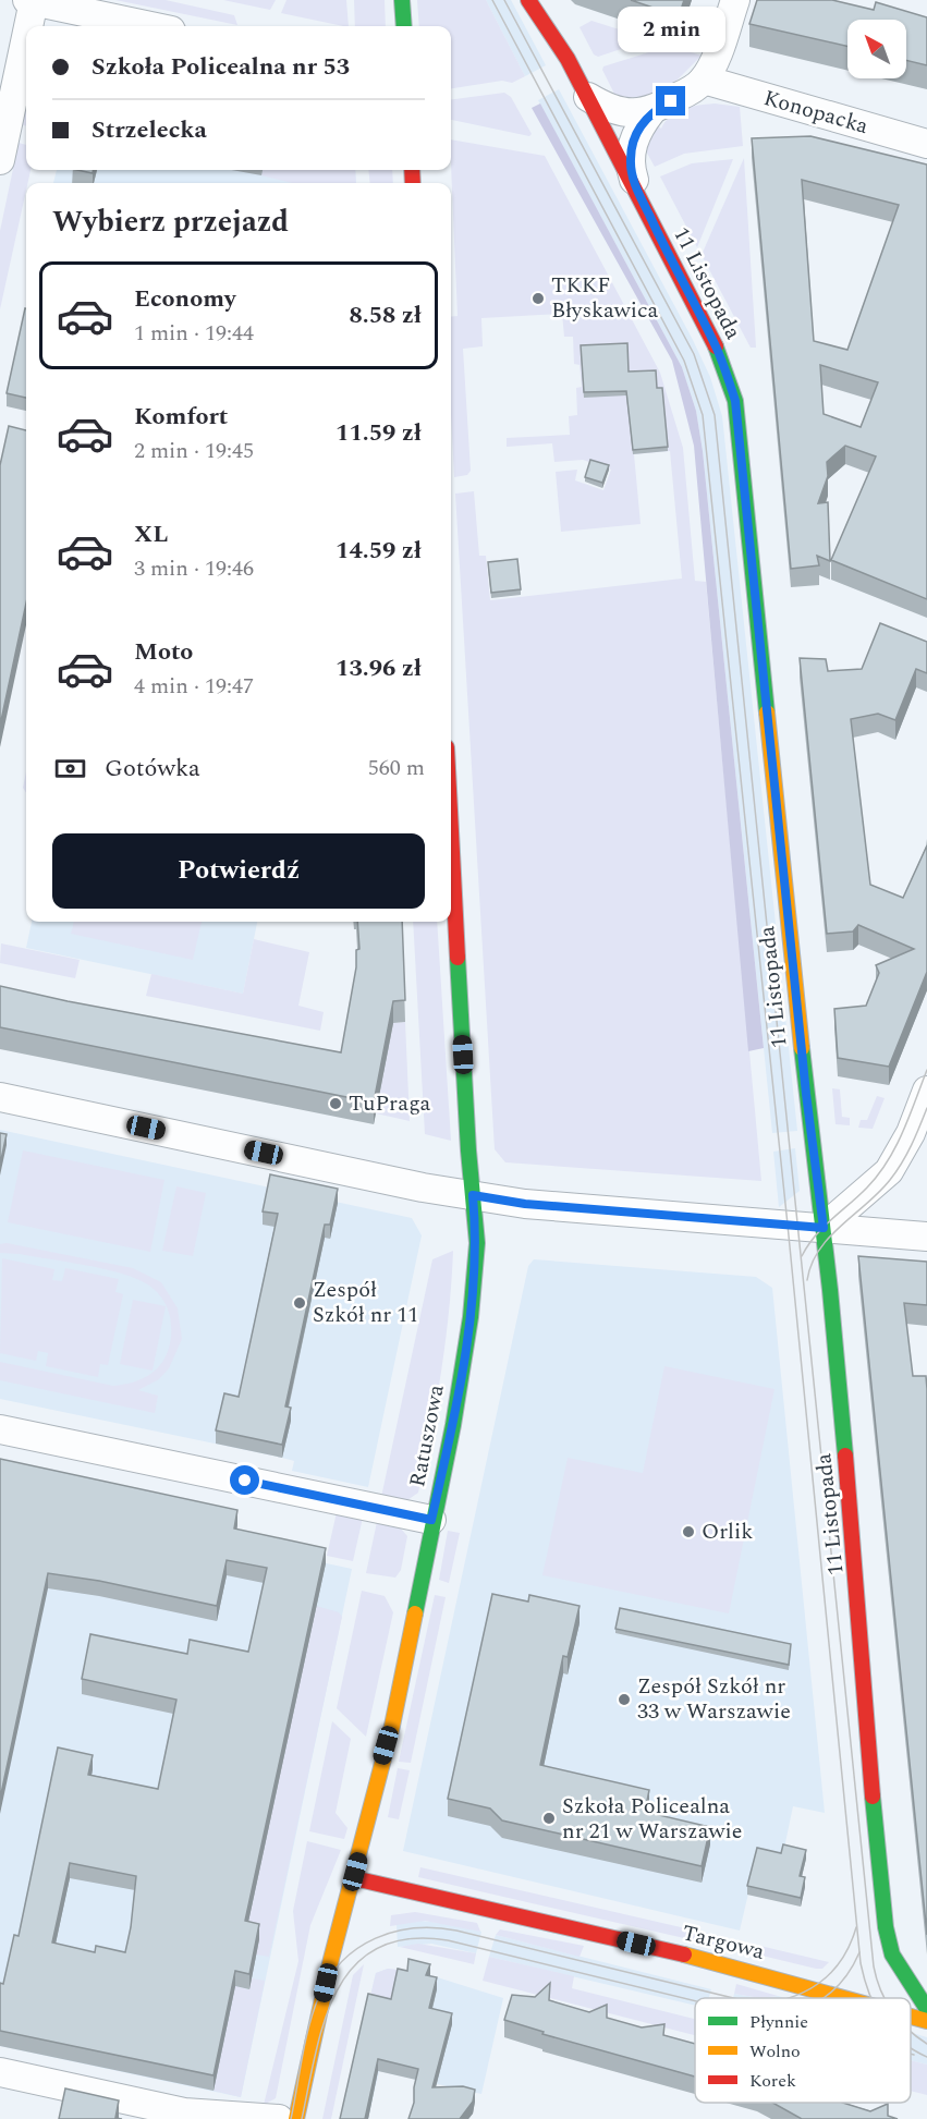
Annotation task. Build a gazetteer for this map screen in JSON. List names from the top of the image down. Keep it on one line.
{"streets":{"street":["Konopacka","11 Listopada","Ratuszowa","Targowa"]},"crossings":[["Ratuszowa","Targowa"]],"places":["TKKF Błyskawica","TuPraga","Zespół Szkół nr 11","Orlik","Zespół Szkół nr 33 w Warszawie","Szkoła Policealna nr 21 w Warszawie"],"legend":["Płynnie","Wolno","Korek"],"north":"top left","page":{"bubble":"2 min","banner":["Szkoła Policealna nr 53","Strzelecka"],"heading":"Wybierz przejazd","list":[{"name":"Economy","note":"1 min · 19:44","value":"8.58 zł"},{"name":"Komfort","note":"2 min · 19:45","value":"11.59 zł"},{"name":"XL","note":"3 min · 19:46","value":"14.59 zł"},{"name":"Moto","note":"4 min · 19:47","value":"13.96 zł"}],"pay":["Gotówka","560 m"],"buttons":"Potwierdź"}}
